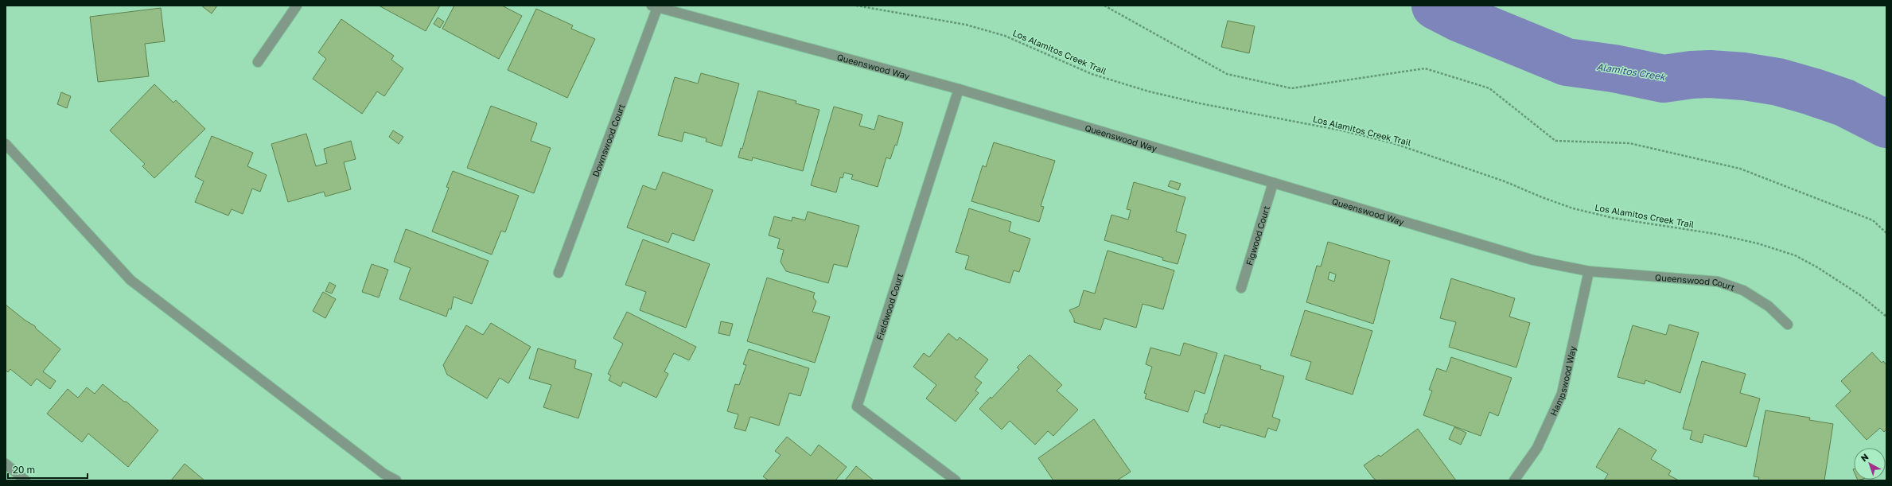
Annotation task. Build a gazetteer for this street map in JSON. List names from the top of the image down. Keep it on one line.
{"streets":{"street":["Queenswood Way","Downswood Court","Figwood Court","Queenswood Court","Fieldwood Court","Hampswood Way"],"path":["Los Alamitos Creek Trail"]},"crossings":[["Queenswood Way","Downswood Court"],["Queenswood Way","Figwood Court"],["Queenswood Way","Queenswood Court"],["Queenswood Way","Fieldwood Court"],["Queenswood Way","Hampswood Way"],["Queenswood Court","Hampswood Way"]],"water":["Alamitos Creek"],"scale_bar":"20 m","north":"top left"}
